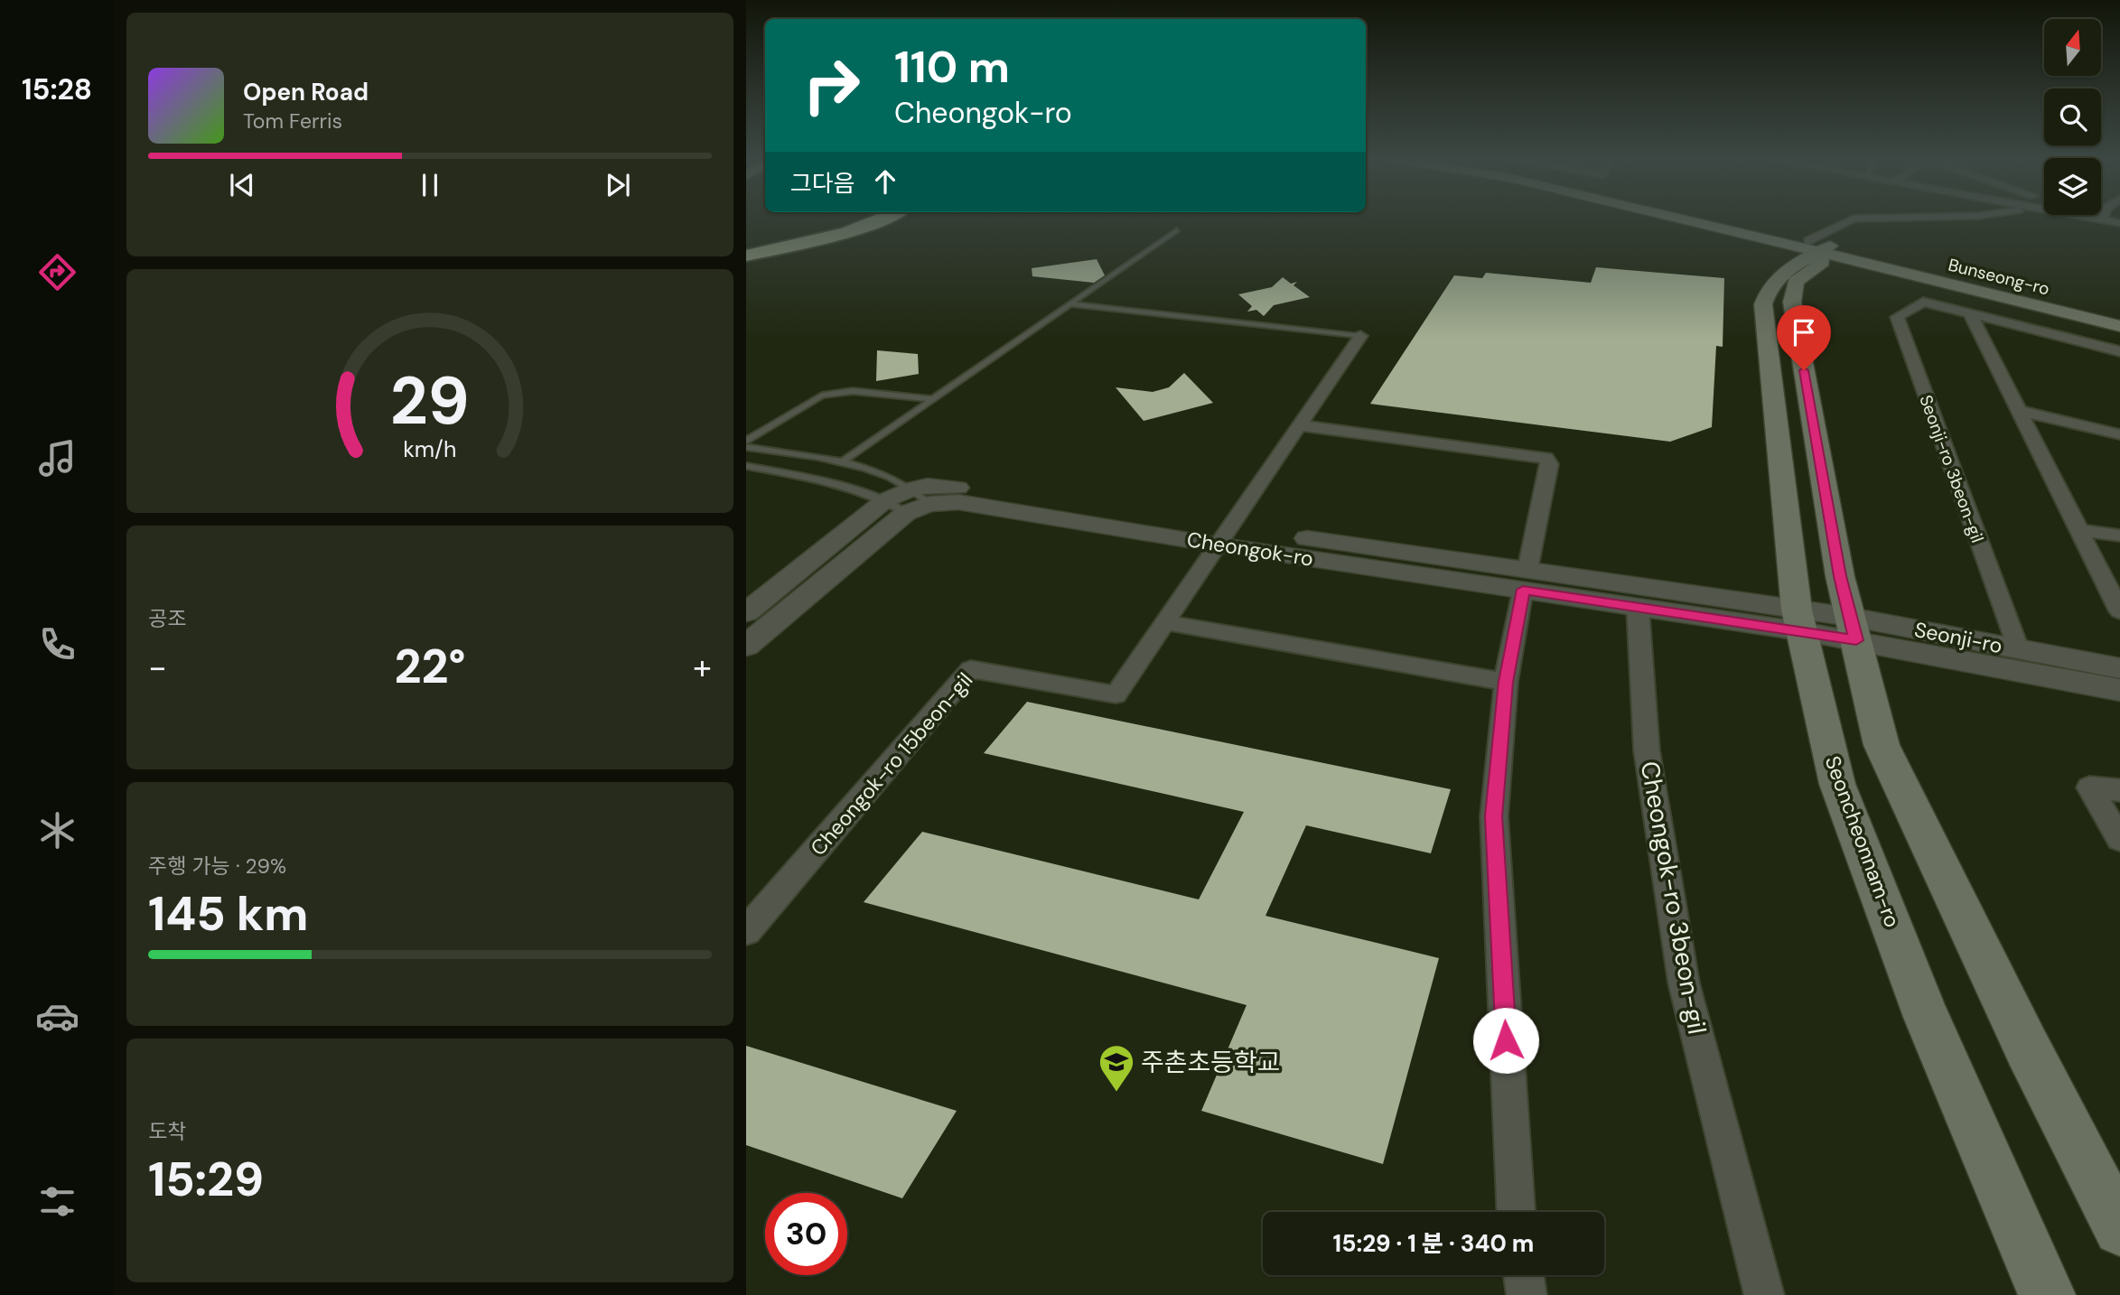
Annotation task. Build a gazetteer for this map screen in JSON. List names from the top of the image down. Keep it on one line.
{"streets":{"main road":["Bunseong-ro","Seoncheonnam-ro"],"street":["Seonji-ro 3beon-gil","Cheongok-ro","Seonji-ro","Cheongok-ro 15beon-gil","Cheongok-ro 3beon-gil"]},"crossings":[["Seonji-ro 3beon-gil","Seonji-ro"],["Cheongok-ro","Seonji-ro"],["Cheongok-ro","Cheongok-ro 15beon-gil"],["Cheongok-ro","Seoncheonnam-ro"],["Cheongok-ro","Cheongok-ro 3beon-gil"],["Seonji-ro","Seoncheonnam-ro"]],"places":{"school or university":["주촌초등학교"]},"north":"top","page":{"tabs":"15:28","turn":["110 m","Cheongok-ro"],"song":["Open Road","Tom Ferris"],"then":"그다음","tile":["공조",["주행 가능 · 29%","145 km"],["도착","15:29"]],"heat":["−","22°","+"],"limit":"30","trip":"15:29 · 1 분 · 340 m","gauge":["29","km/h"]}}
